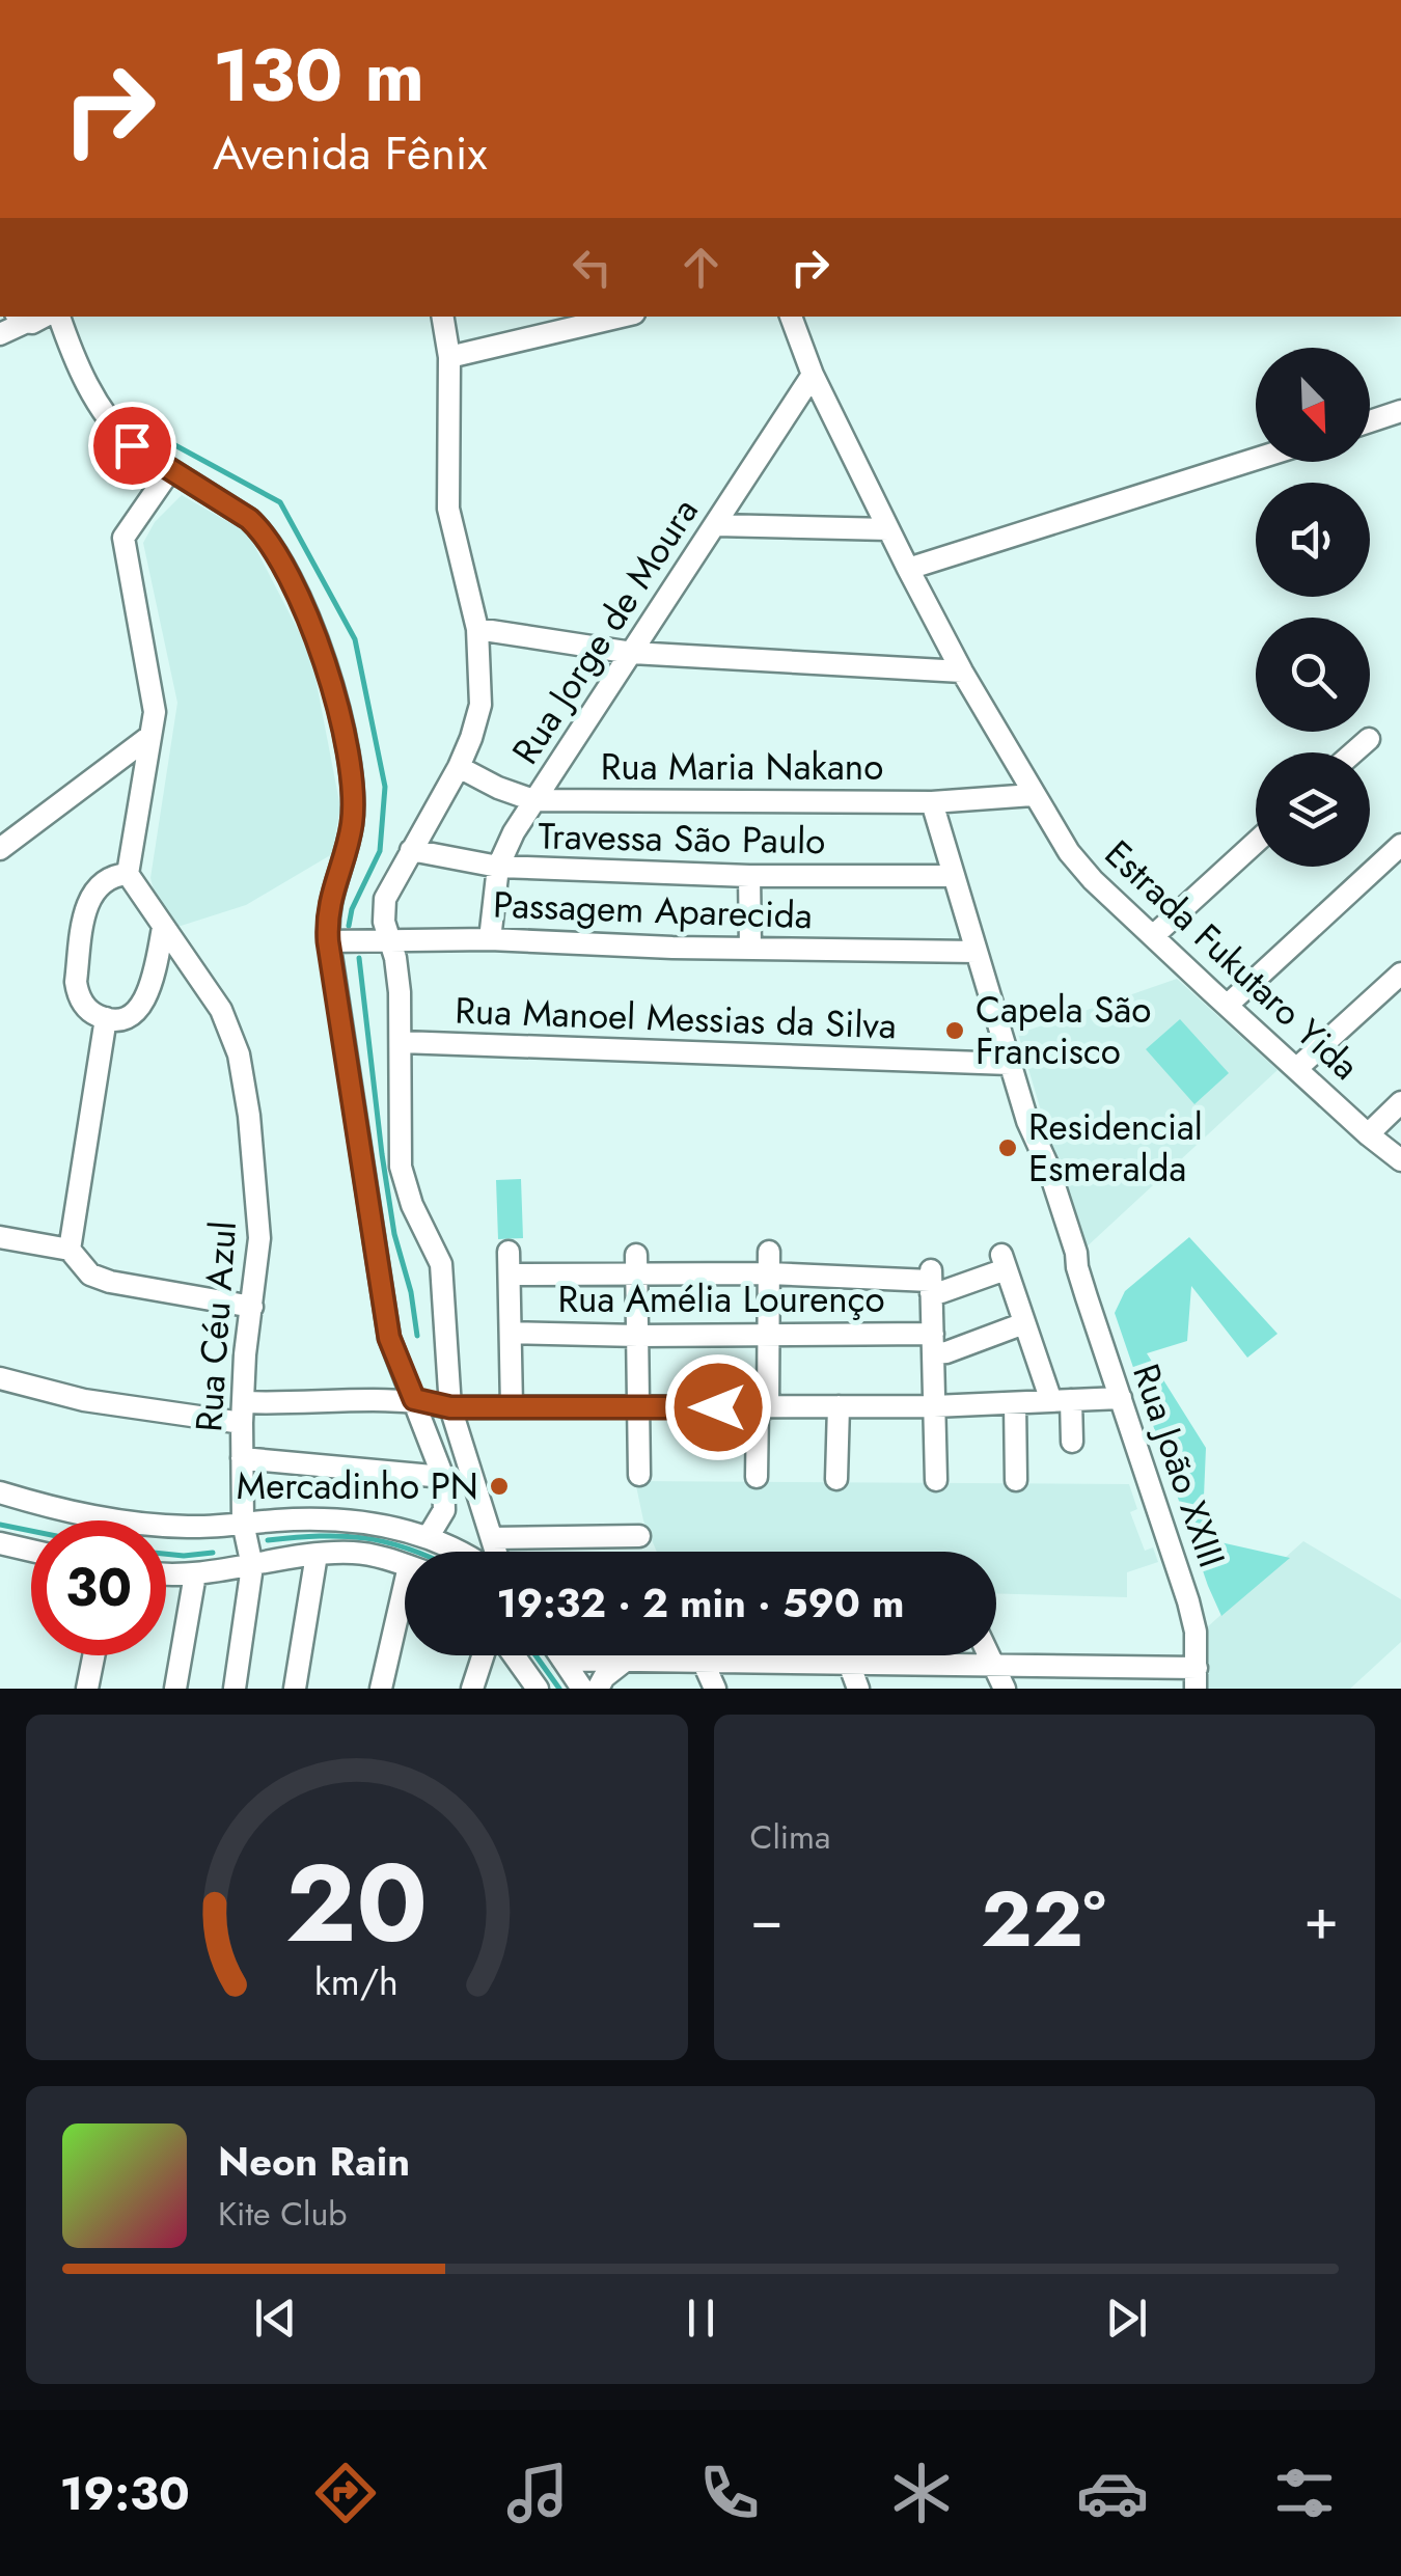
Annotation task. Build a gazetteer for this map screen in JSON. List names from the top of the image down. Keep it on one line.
{"streets":{"street":["Rua Jorge de Moura","Rua Maria Nakano","Travessa São Paulo","Passagem Aparecida","Estrada Fukutaro Yida","Rua Manoel Messias da Silva","Rua Amélia Lourenço","Rua Céu Azul","Rua João XXIII"]},"crossings":[["Rua Jorge de Moura","Rua Maria Nakano"],["Rua Jorge de Moura","Travessa São Paulo"],["Rua Jorge de Moura","Passagem Aparecida"],["Rua Jorge de Moura","Estrada Fukutaro Yida"],["Rua Maria Nakano","Estrada Fukutaro Yida"],["Rua Maria Nakano","Rua João XXIII"],["Travessa São Paulo","Rua João XXIII"],["Passagem Aparecida","Rua João XXIII"],["Rua Manoel Messias da Silva","Rua João XXIII"]],"places":["Capela São Francisco","Residencial Esmeralda","Mercadinho PN"],"north":"bottom right","page":{"turn":["130 m","Avenida Fênix"],"limit":"30","trip":"19:32 · 2 min · 590 m","tile":"Clima","heat":["−","22°","+"],"song":["Neon Rain","Kite Club"],"tabs":"19:30","gauge":["20","km/h"]}}
